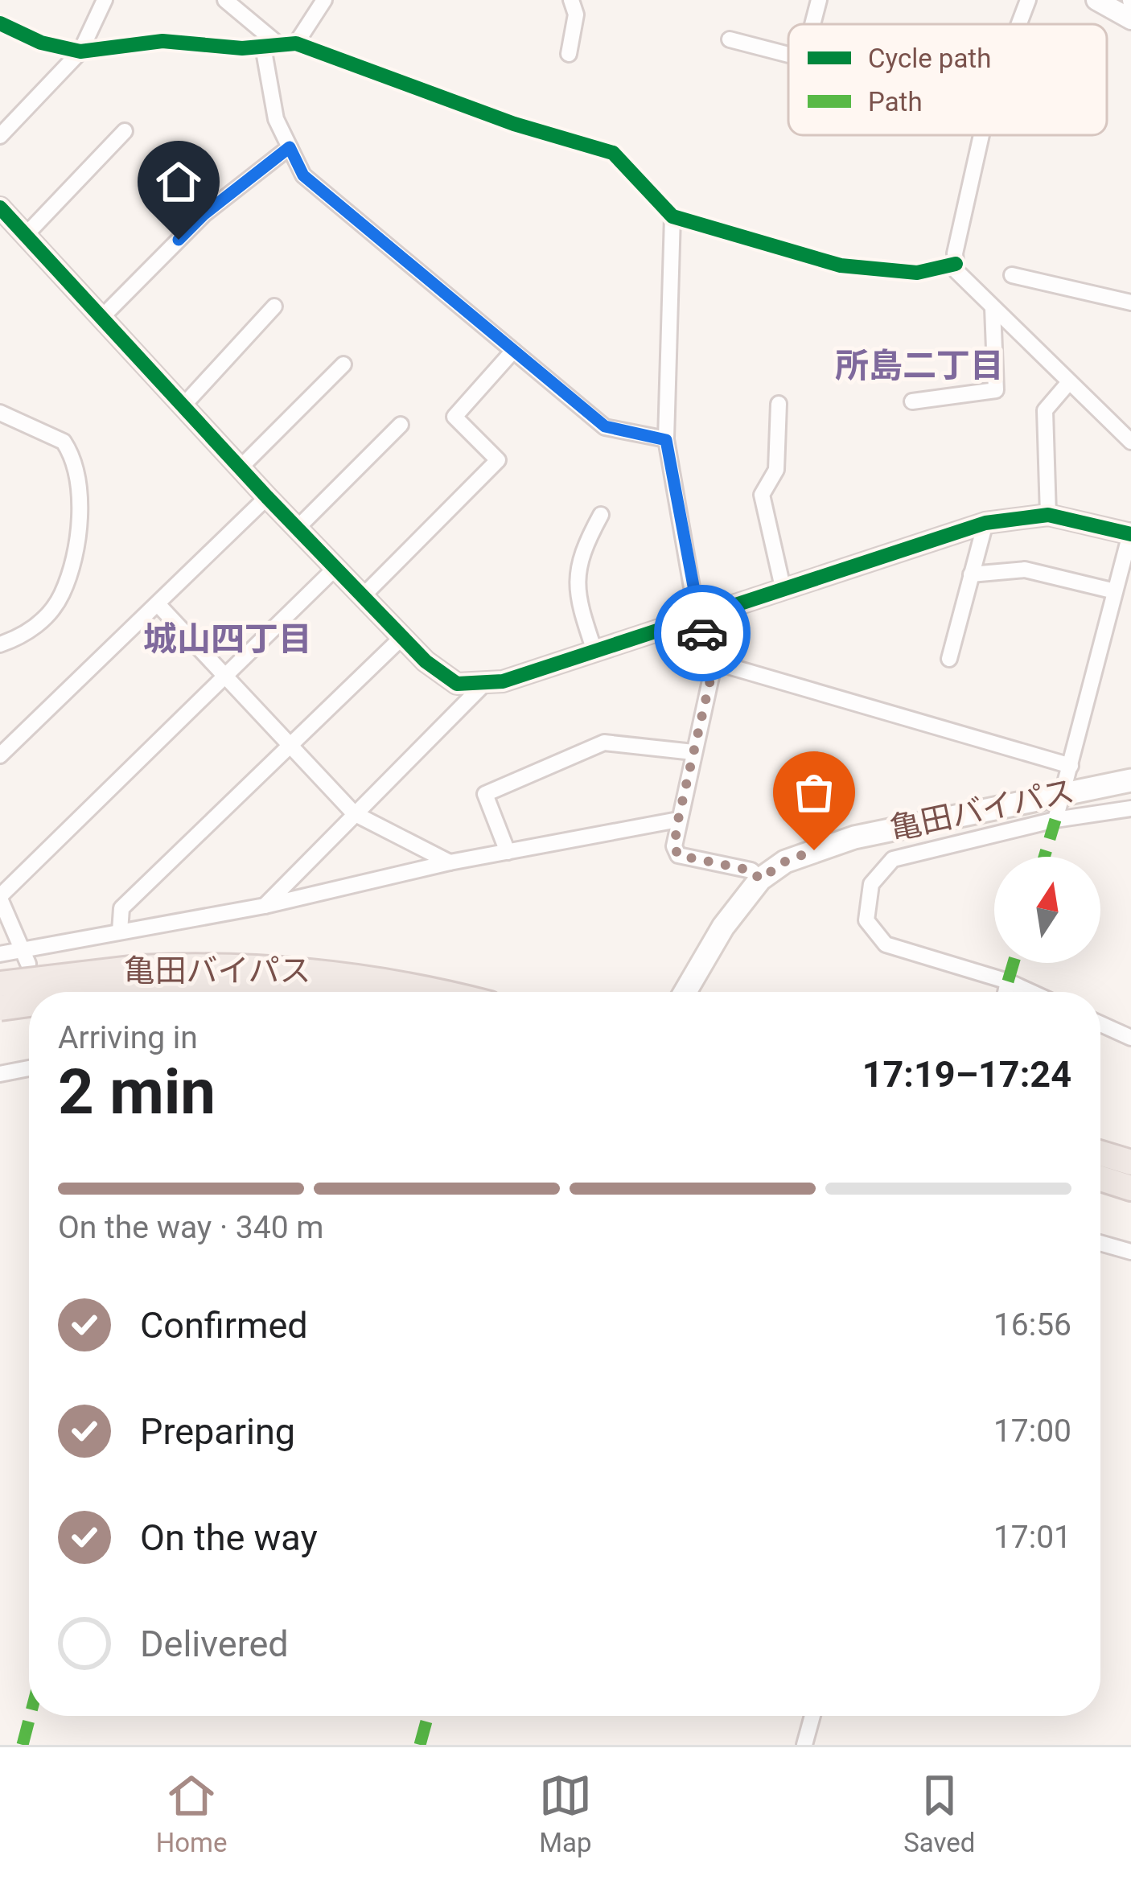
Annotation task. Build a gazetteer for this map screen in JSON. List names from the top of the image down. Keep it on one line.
{"streets":{"highway":["亀田バイパス"]},"districts":["所島二丁目","城山四丁目"],"legend":["Cycle path","Path"],"north":"top","page":{"heading":["2 min","Arriving in","17:19–17:24"],"bar":"On the way · 340 m","list":[["Confirmed","16:56"],["Preparing","17:00"],["On the way","17:01"],"Delivered"],"tabs":["Home","Map","Saved"]}}
